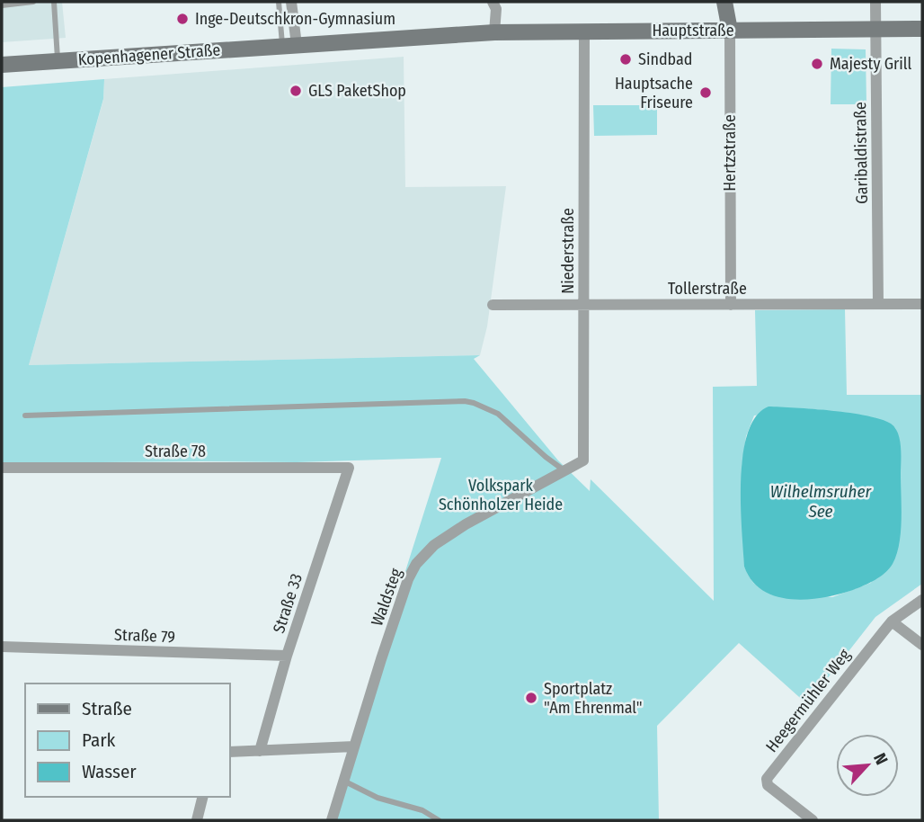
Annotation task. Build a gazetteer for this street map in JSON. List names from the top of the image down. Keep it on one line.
{"streets":{"main road":["Hauptstraße","Kopenhagener Straße","Hertzstraße"],"street":["Garibaldistraße","Niederstraße","Tollerstraße","Straße 78","Waldsteg","Straße 33","Straße 79","Heegermühler Weg"]},"crossings":[["Hauptstraße","Kopenhagener Straße"],["Hauptstraße","Hertzstraße"],["Hauptstraße","Garibaldistraße"],["Hauptstraße","Niederstraße"],["Hertzstraße","Tollerstraße"],["Garibaldistraße","Tollerstraße"],["Niederstraße","Tollerstraße"],["Niederstraße","Waldsteg"],["Straße 78","Straße 33"],["Straße 33","Straße 79"]],"water":["Wilhelmsruher See"],"parks":["Volkspark Schönholzer Heide"],"places":["Inge-Deutschkron-Gymnasium","Sindbad","Majesty Grill","GLS PaketShop","Hauptsache Friseure","Sportplatz \"Am Ehrenmal\""],"legend":["Straße","Park","Wasser"],"north":"top right"}
